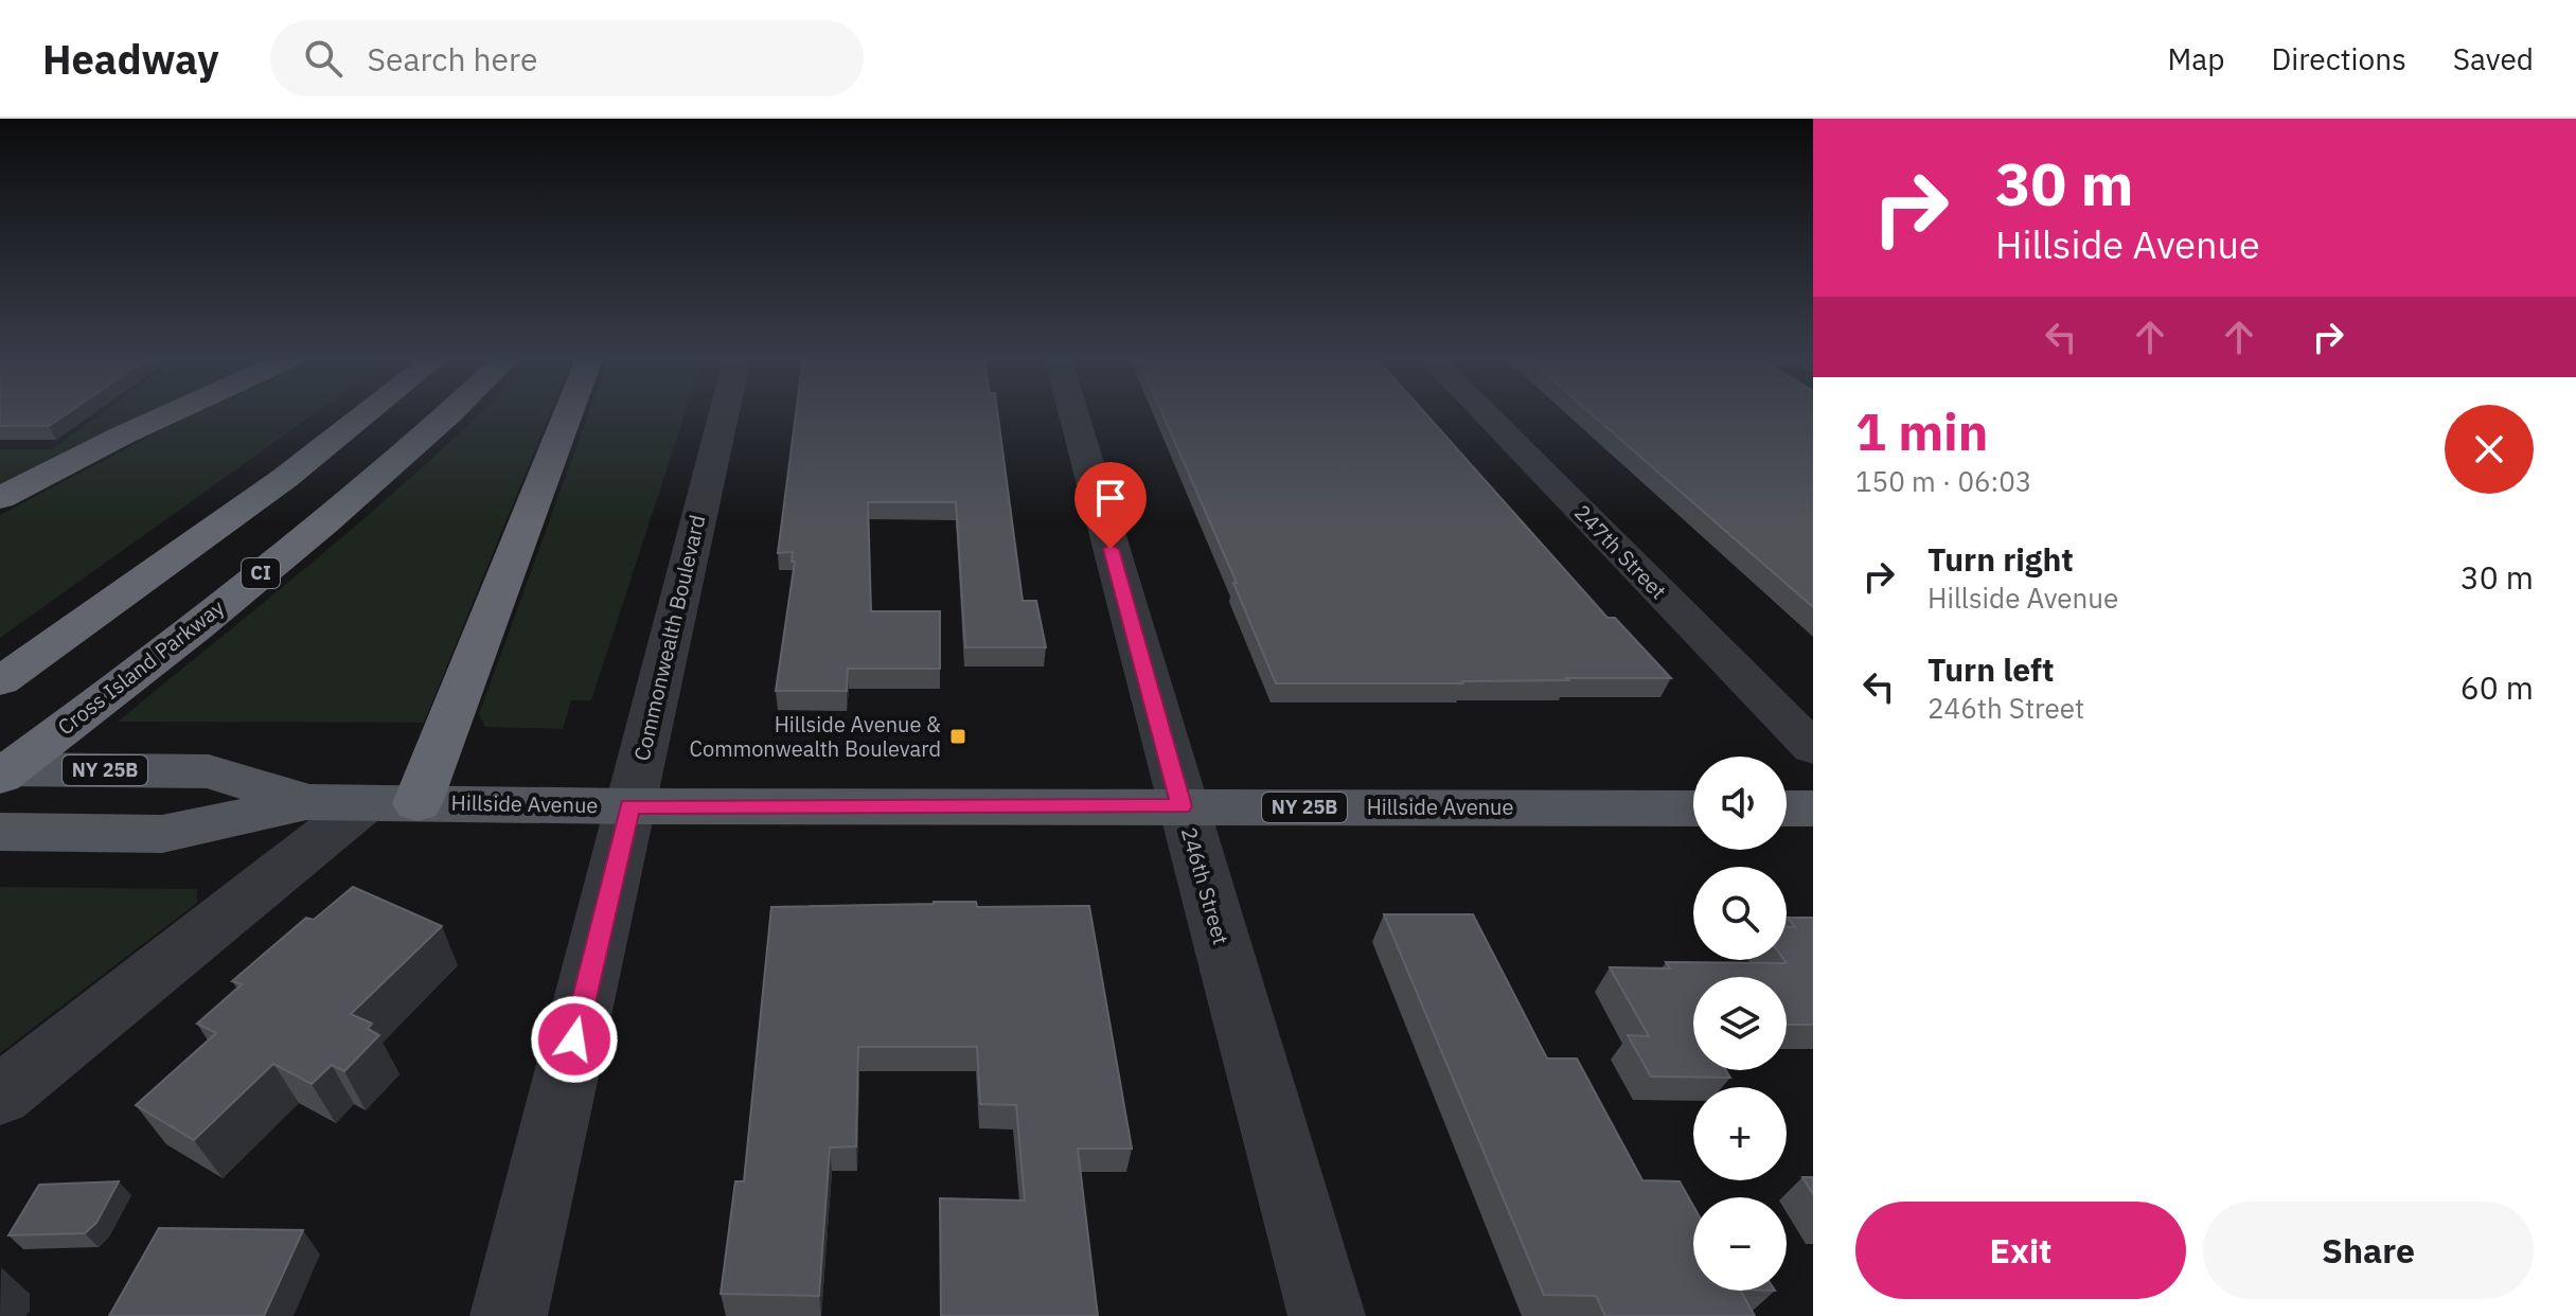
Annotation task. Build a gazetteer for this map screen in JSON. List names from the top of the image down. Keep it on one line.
{"streets":{"highway":["CI","Cross Island Parkway"],"main road":["NY 25B","Hillside Avenue"],"street":["247th Street","Commonwealth Boulevard","246th Street"]},"crossings":[["Commonwealth Boulevard","Hillside Avenue"],["Hillside Avenue","246th Street"]],"places":{"transit":["Hillside Avenue & Commonwealth Boulevard"]},"page":{"header":"Headway","search":"Search here","nav":["Map","Directions","Saved"],"turn":["30 m","Hillside Avenue"],"heading":["1 min","150 m · 06:03"],"list":[{"name":"Turn right","note":"Hillside Avenue","value":"30 m"},{"name":"Turn left","note":"246th Street","value":"60 m"}],"map_buttons":["+","−"],"buttons":["Exit","Share"]}}
